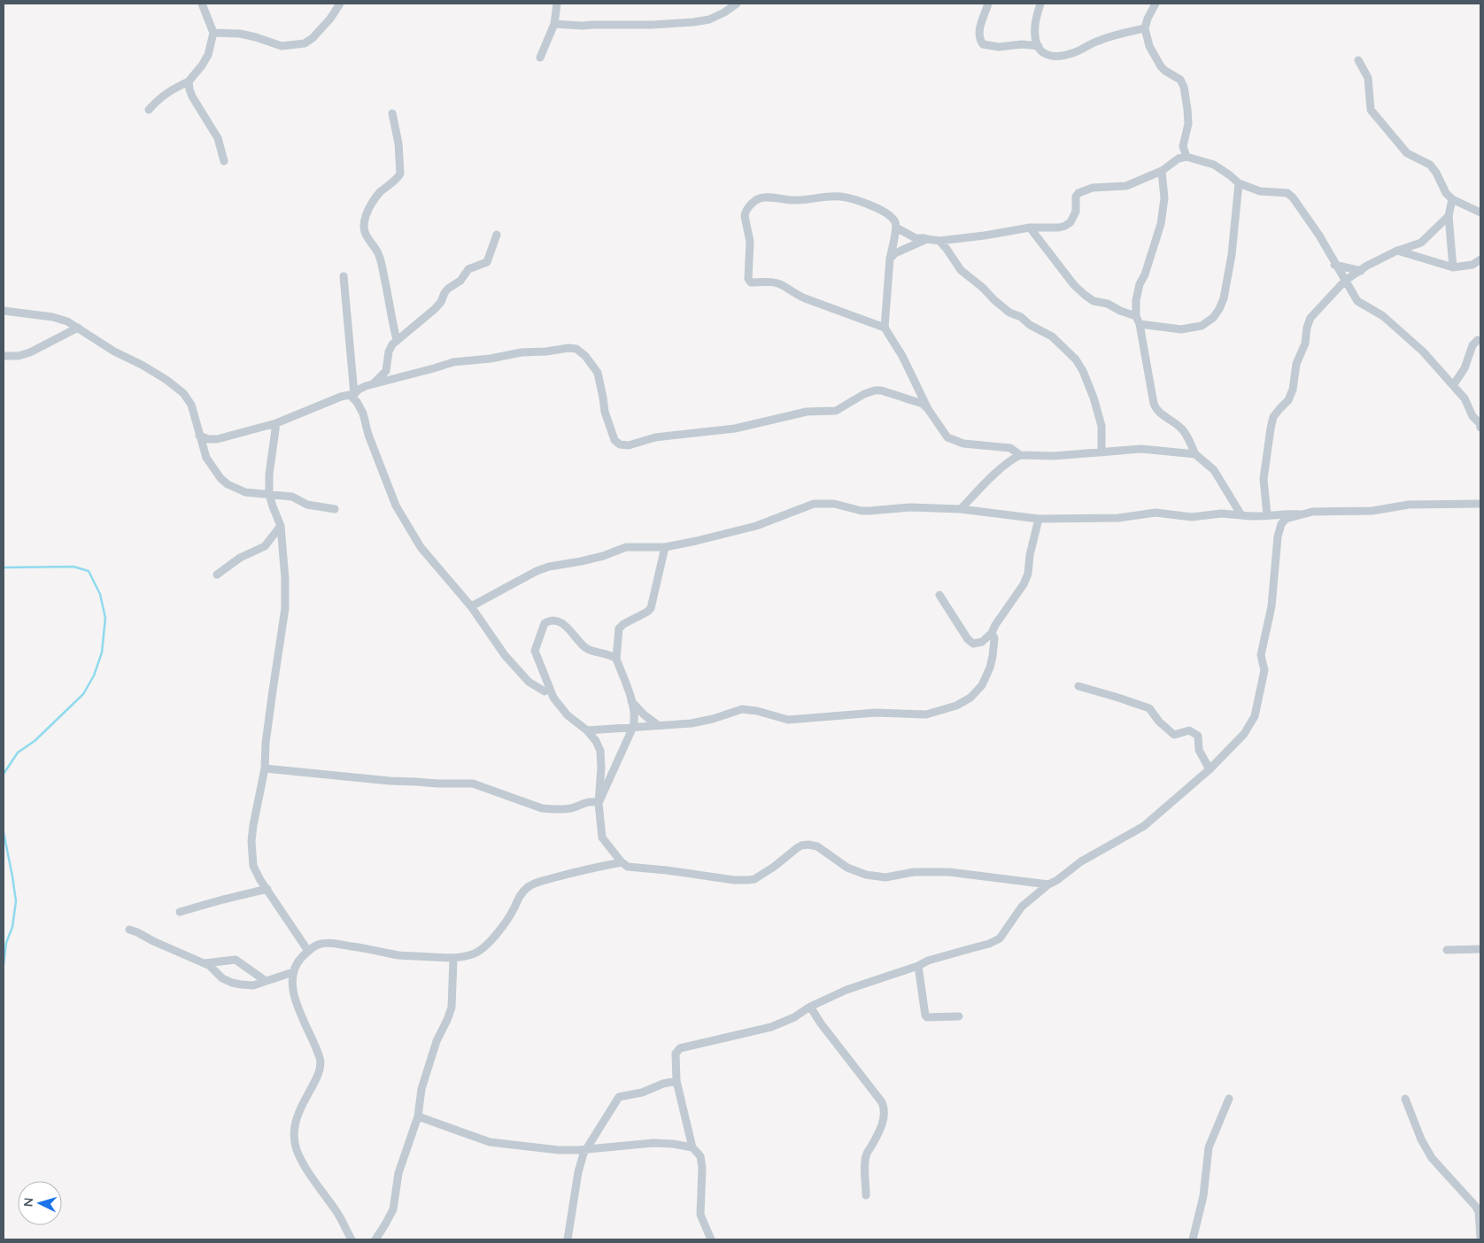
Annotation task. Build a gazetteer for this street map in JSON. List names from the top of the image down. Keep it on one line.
{"north":"left"}
